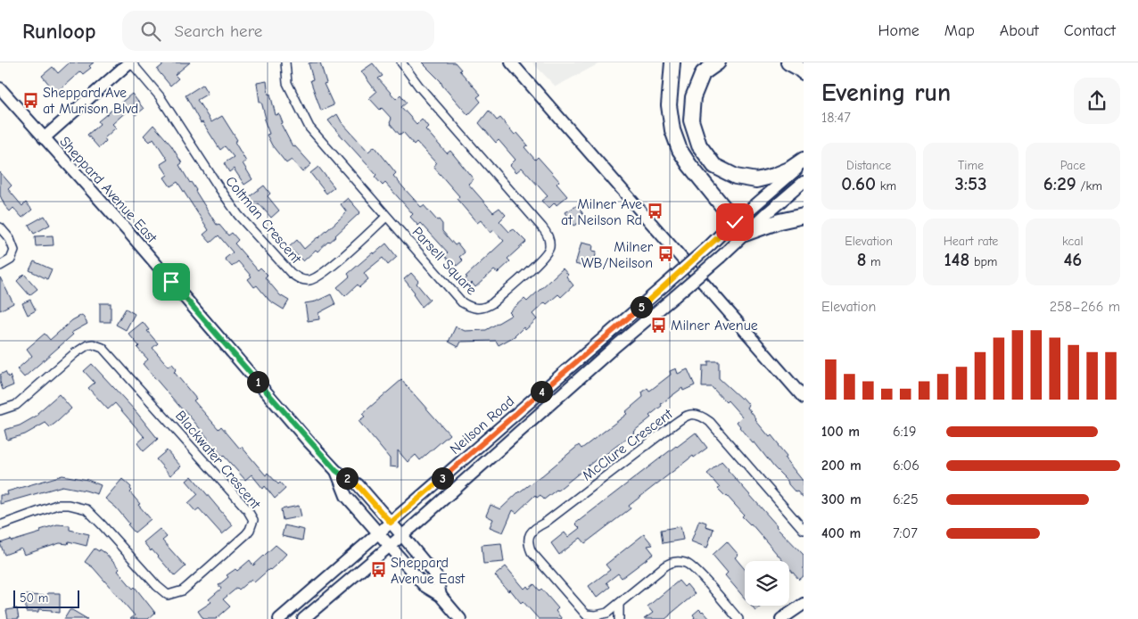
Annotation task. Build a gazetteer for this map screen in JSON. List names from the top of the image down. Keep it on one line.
{"streets":{"main road":["Sheppard Avenue East","Neilson Road"],"street":["Coltman Crescent","Parsell Square","McClure Crescent","Blackwater Crescent"]},"crossings":[["Sheppard Avenue East","Neilson Road"],["Coltman Crescent","Parsell Square"]],"places":{"bus stop":["Sheppard Ave at Murison Blvd","Milner Ave at Neilson Rd","Milner WB/Neilson","Milner Avenue","Sheppard Avenue East"]},"scale_bar":"50 m","page":{"header":"Runloop","search":"Search here","nav":["Home","Map","About","Contact"],"heading":["Evening run","18:47"],"stats":[["Distance","0.60 km"],["Time","3:53"],["Pace","6:29 /km"],["Elevation","8 m"],["Heart rate","148 bpm"],["kcal","46"]],"chart":["Elevation","258–266 m"],"pins":["5","1","4","2","3"],"list":[{"name":"100 m","note":"6:19"},{"name":"200 m","note":"6:06"},{"name":"300 m","note":"6:25"},{"name":"400 m","note":"7:07"}],"scale":"50 m"}}
